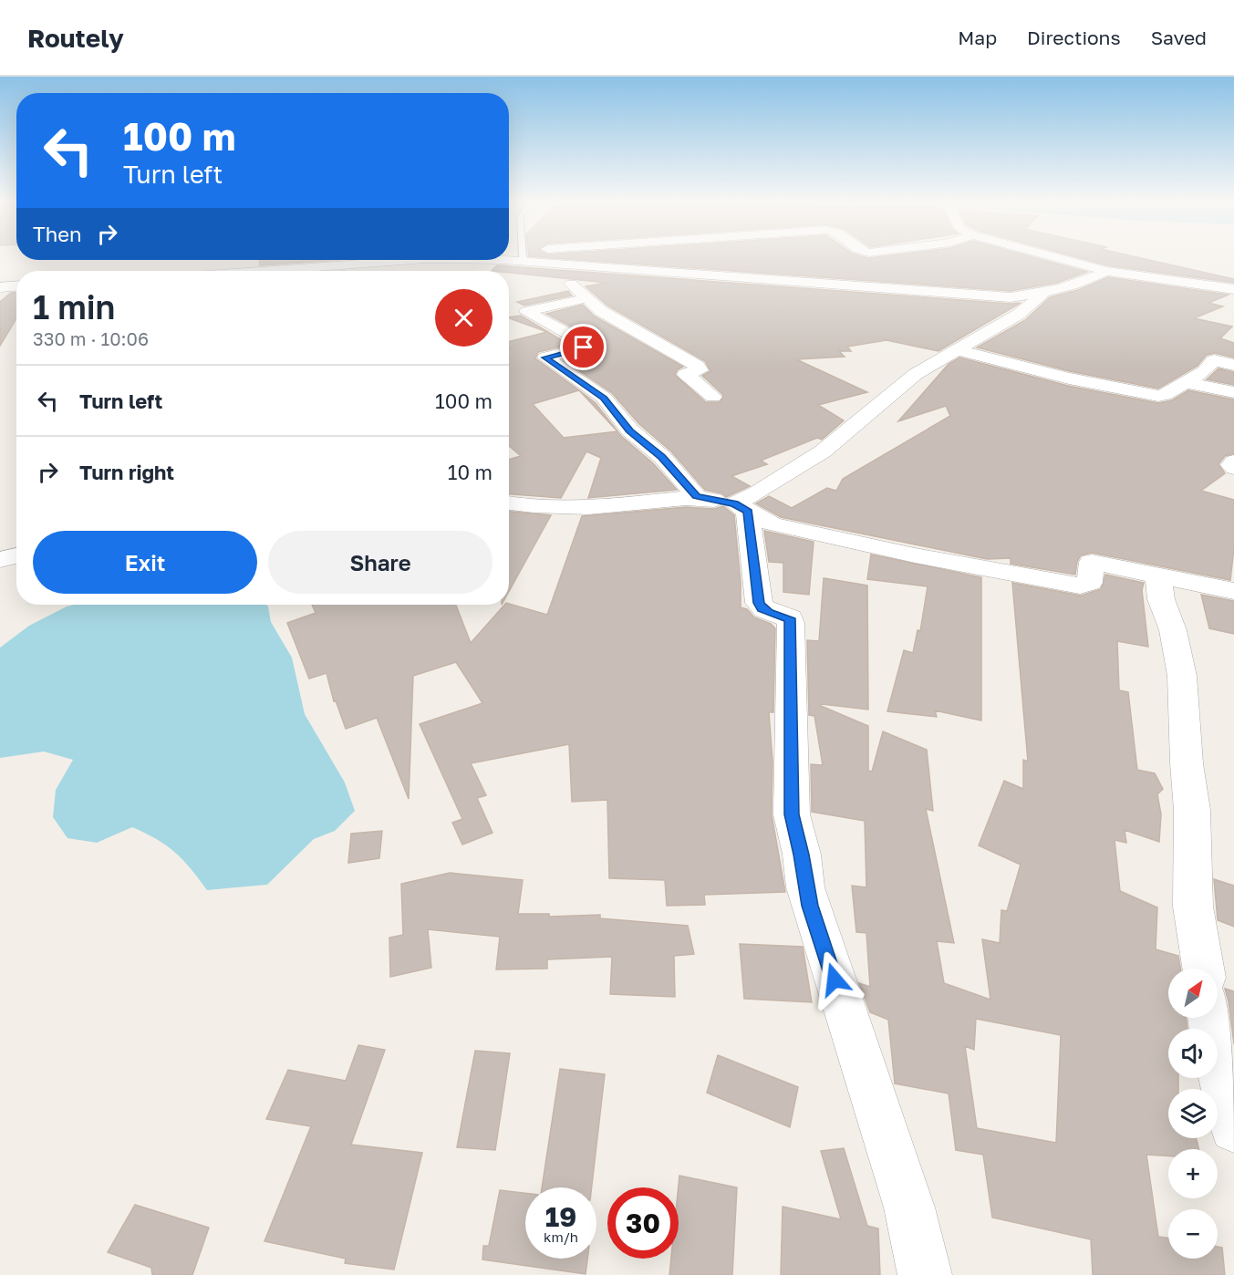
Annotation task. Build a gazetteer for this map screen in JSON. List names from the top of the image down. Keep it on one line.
{"north":"top right","page":{"header":"Routely","nav":["Map","Directions","Saved"],"turn":["100 m","Turn left"],"then":"Then","heading":["1 min","330 m · 10:06"],"list":[{"name":"Turn left","value":"100 m"},{"name":"Turn right","value":"10 m"}],"buttons":["Exit","Share"],"map_buttons":["+","−"],"speed":"19 km/h","limit":"30"}}
